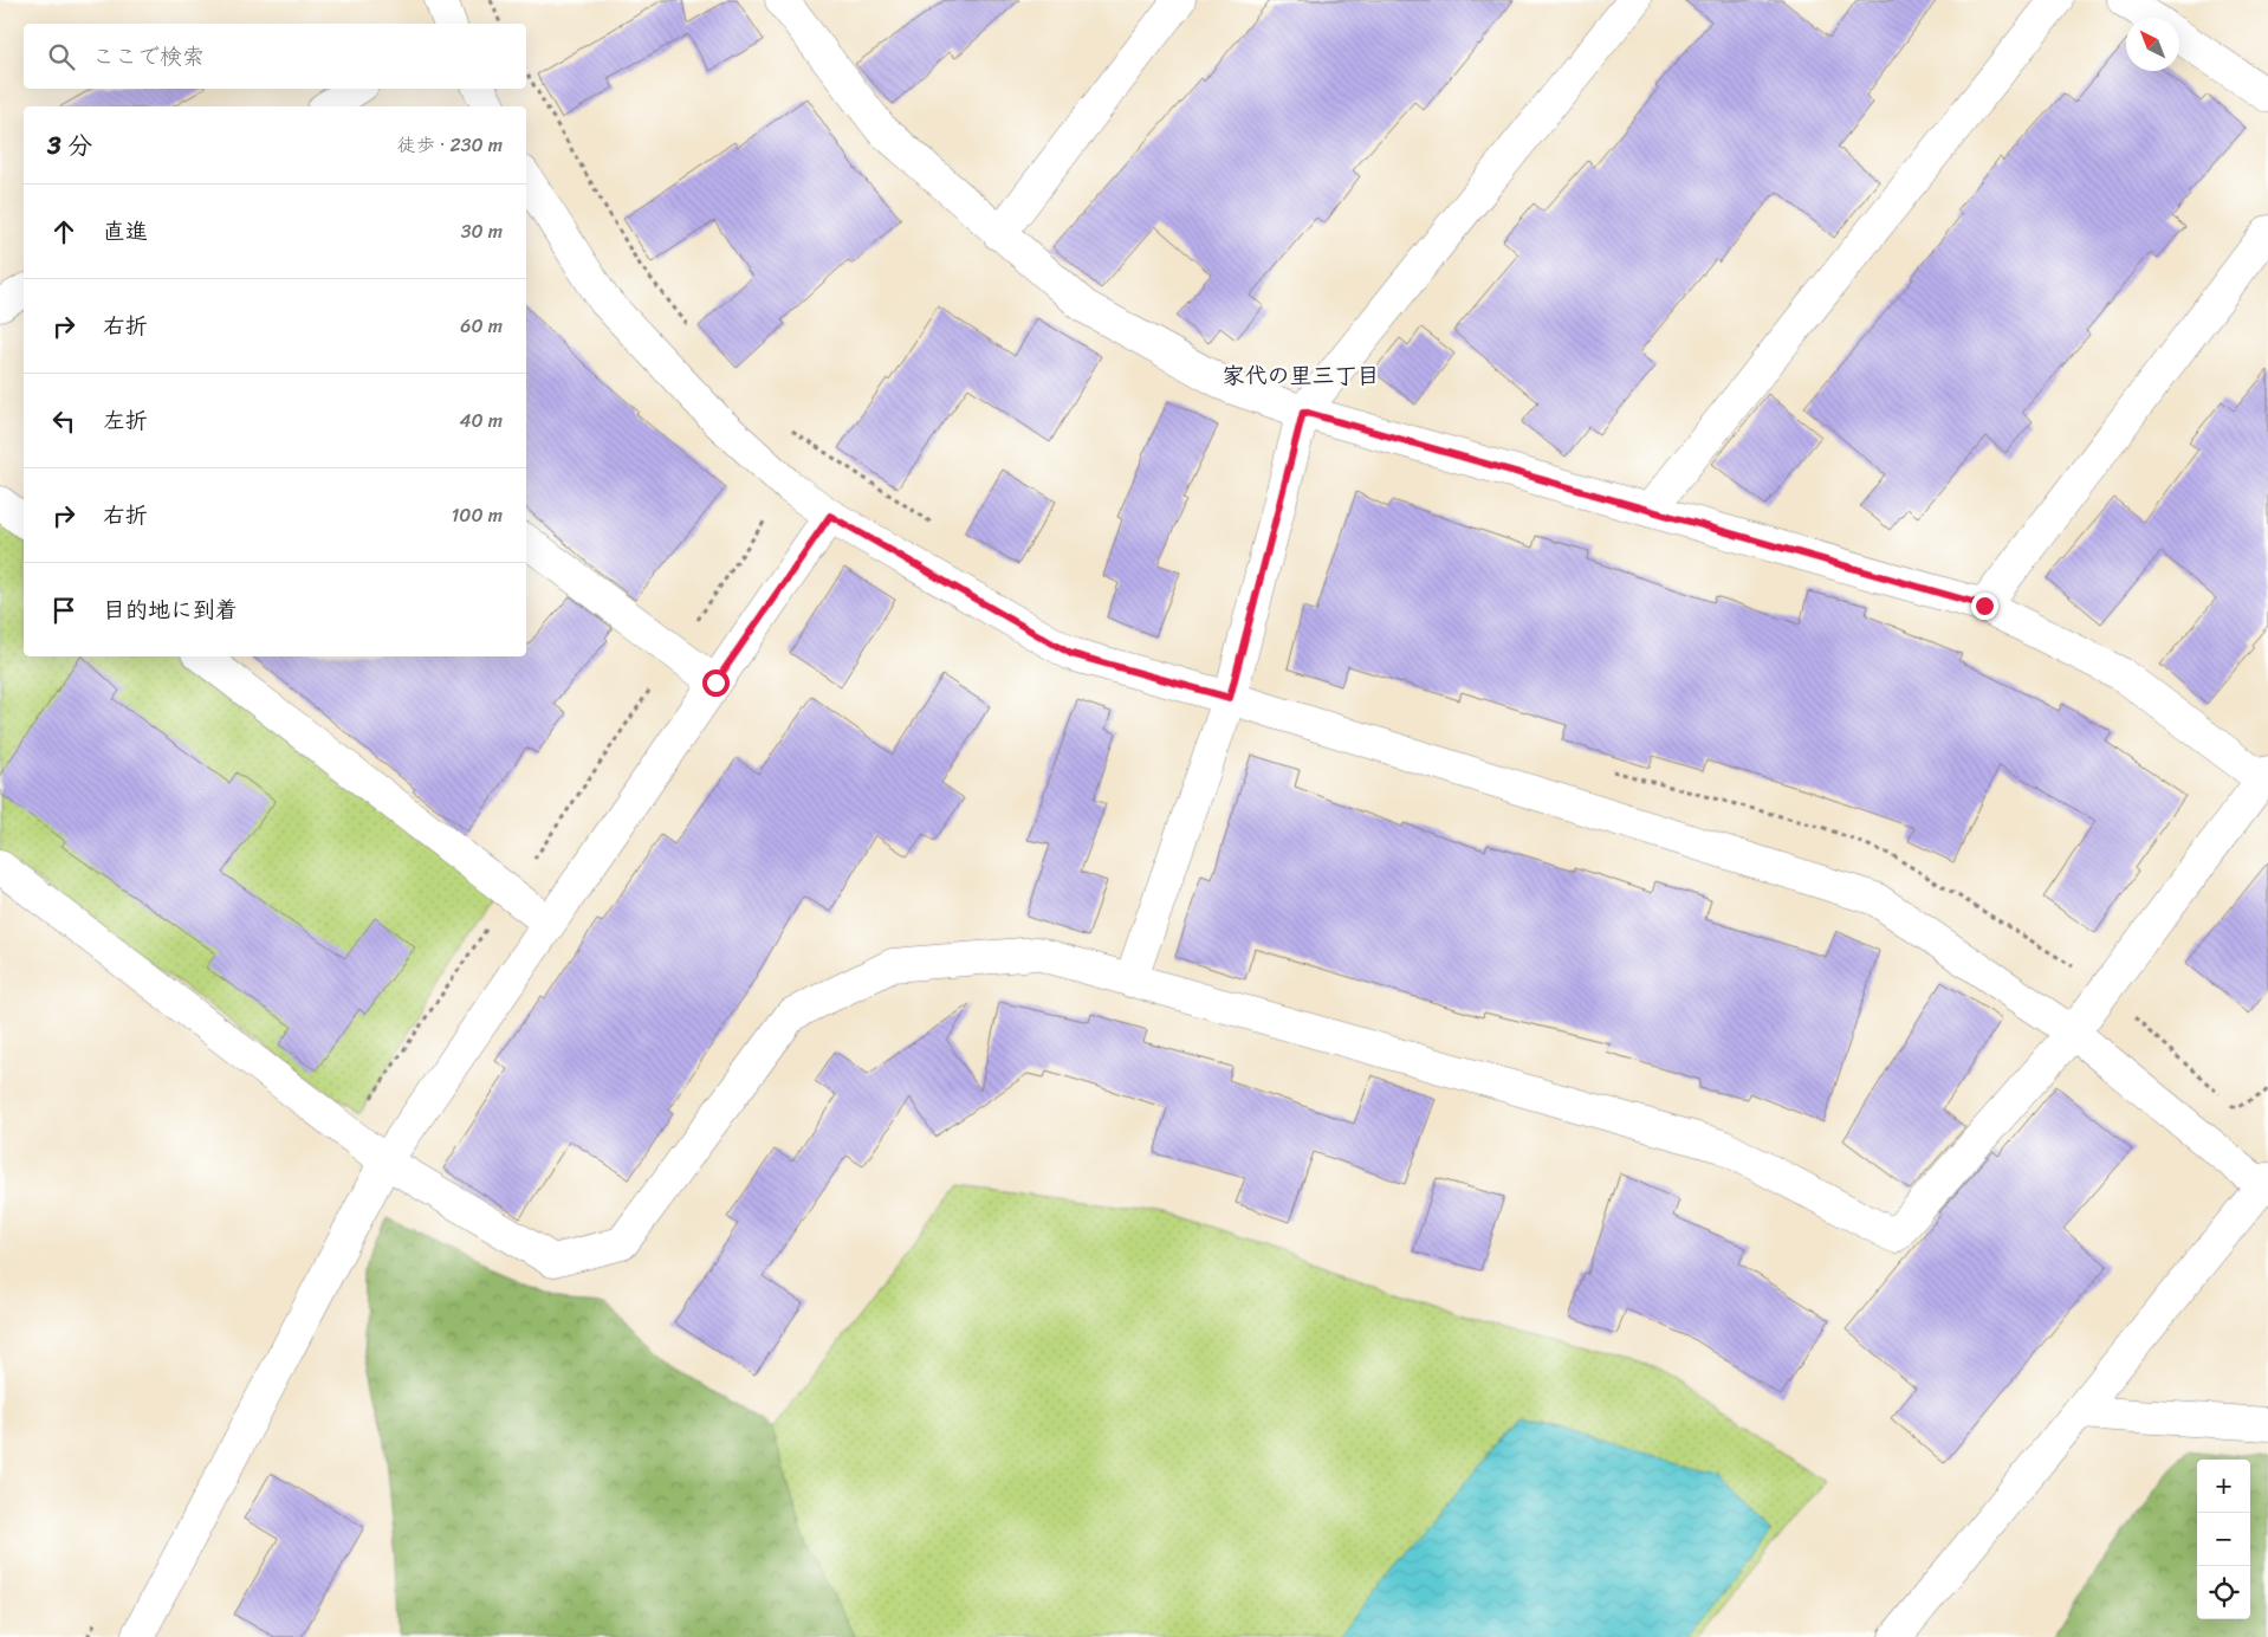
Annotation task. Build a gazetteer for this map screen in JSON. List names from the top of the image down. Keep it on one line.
{"districts":["家代の里三丁目"],"north":"top left","page":{"search":"ここで検索","heading":["3 分","徒歩 · 230 m"],"list":[["直進","30 m"],["右折","60 m"],["左折","40 m"],["右折","100 m"],"目的地に到着"],"map_buttons":["+","−"]}}
